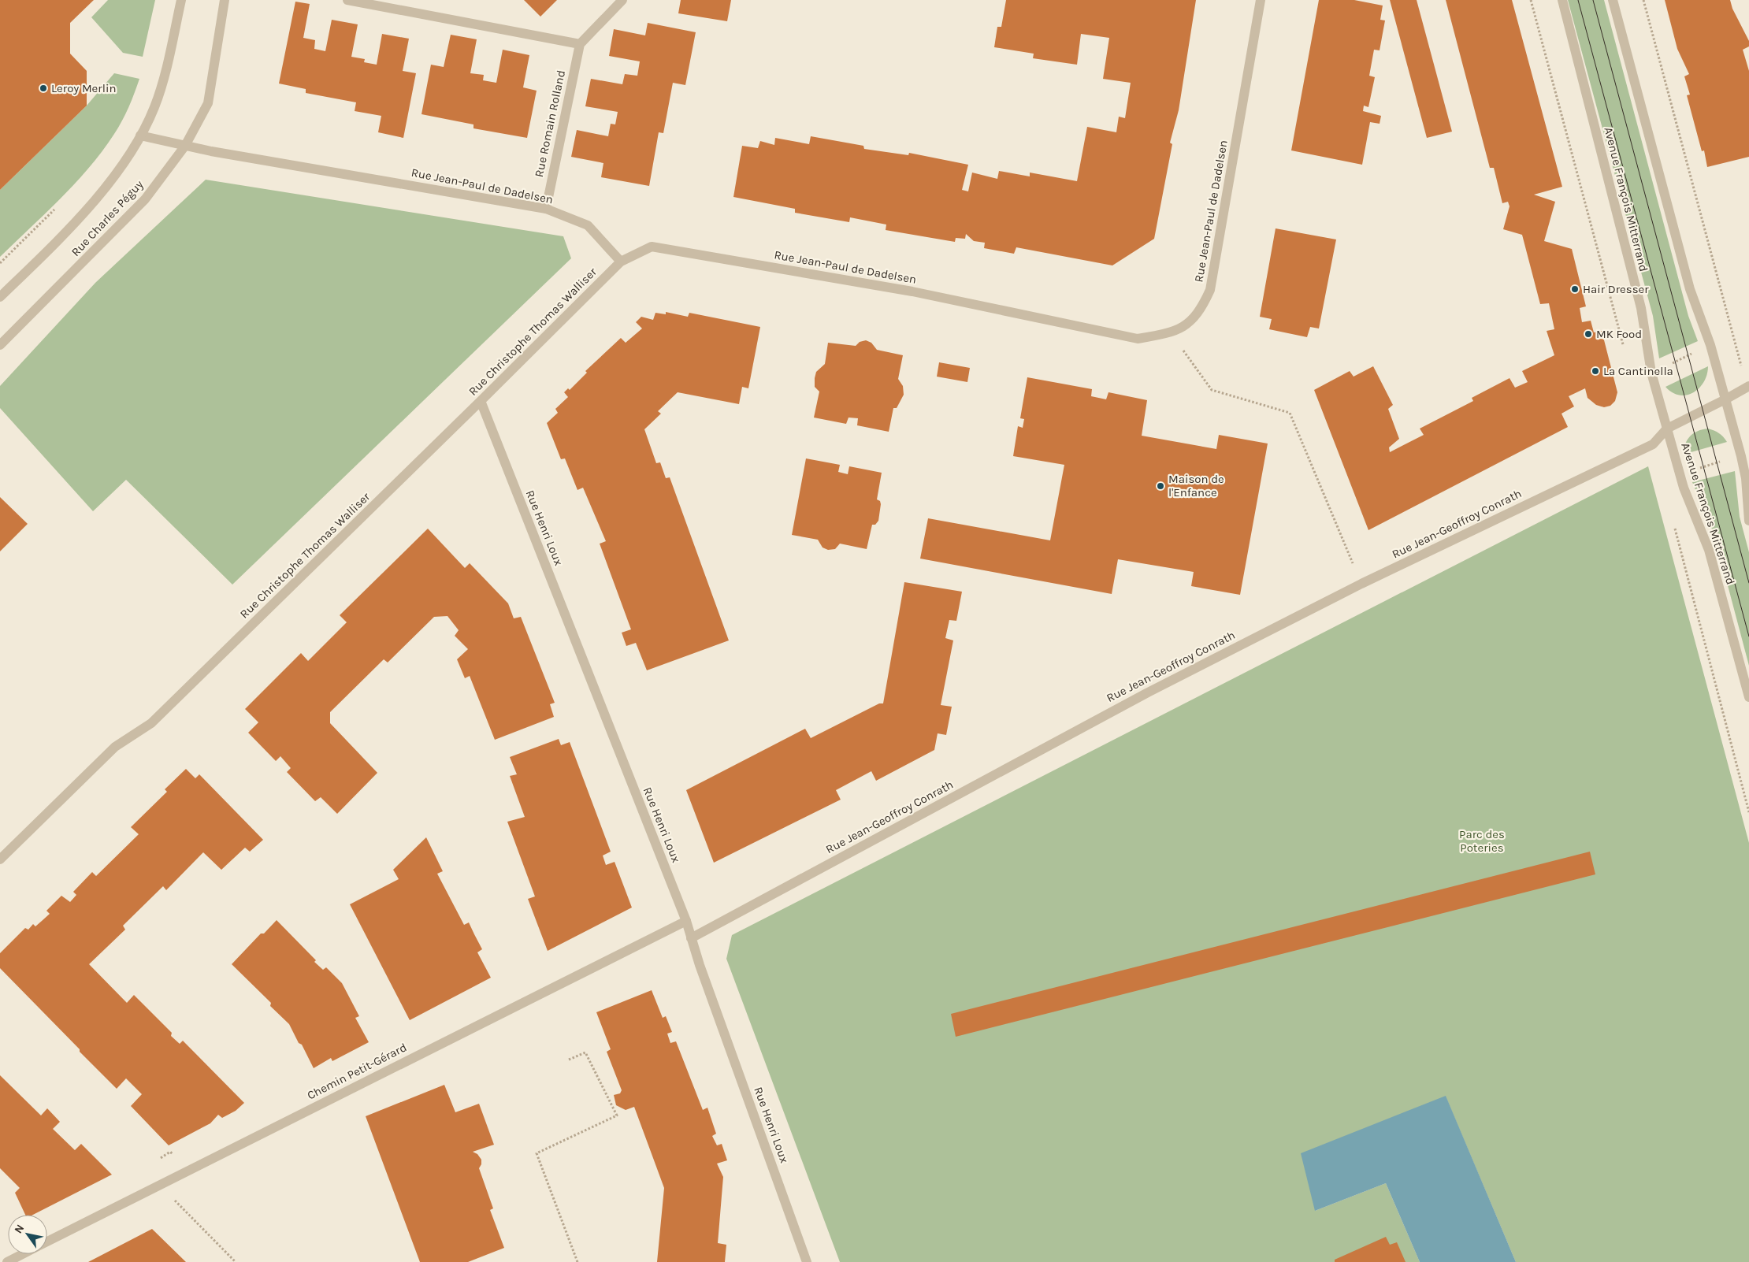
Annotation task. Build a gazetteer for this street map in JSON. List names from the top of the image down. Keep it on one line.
{"streets":{"street":["Rue Romain Rolland","Rue Jean-Paul de Dadelsen","Avenue François Mitterrand","Rue Charles Péguy","Rue Christophe Thomas Walliser","Rue Jean-Geoffroy Conrath","Rue Henri Loux","Chemin Petit-Gérard"]},"crossings":[["Rue Romain Rolland","Rue Jean-Paul de Dadelsen"],["Rue Jean-Paul de Dadelsen","Rue Charles Péguy"],["Rue Jean-Paul de Dadelsen","Rue Christophe Thomas Walliser"],["Avenue François Mitterrand","Rue Jean-Geoffroy Conrath"],["Rue Christophe Thomas Walliser","Rue Henri Loux"],["Rue Jean-Geoffroy Conrath","Rue Henri Loux"],["Rue Henri Loux","Chemin Petit-Gérard"]],"parks":["Parc des Poteries"],"places":["Leroy Merlin","Hair Dresser","MK Food","La Cantinella","Maison de l'Enfance"],"north":"top left"}
